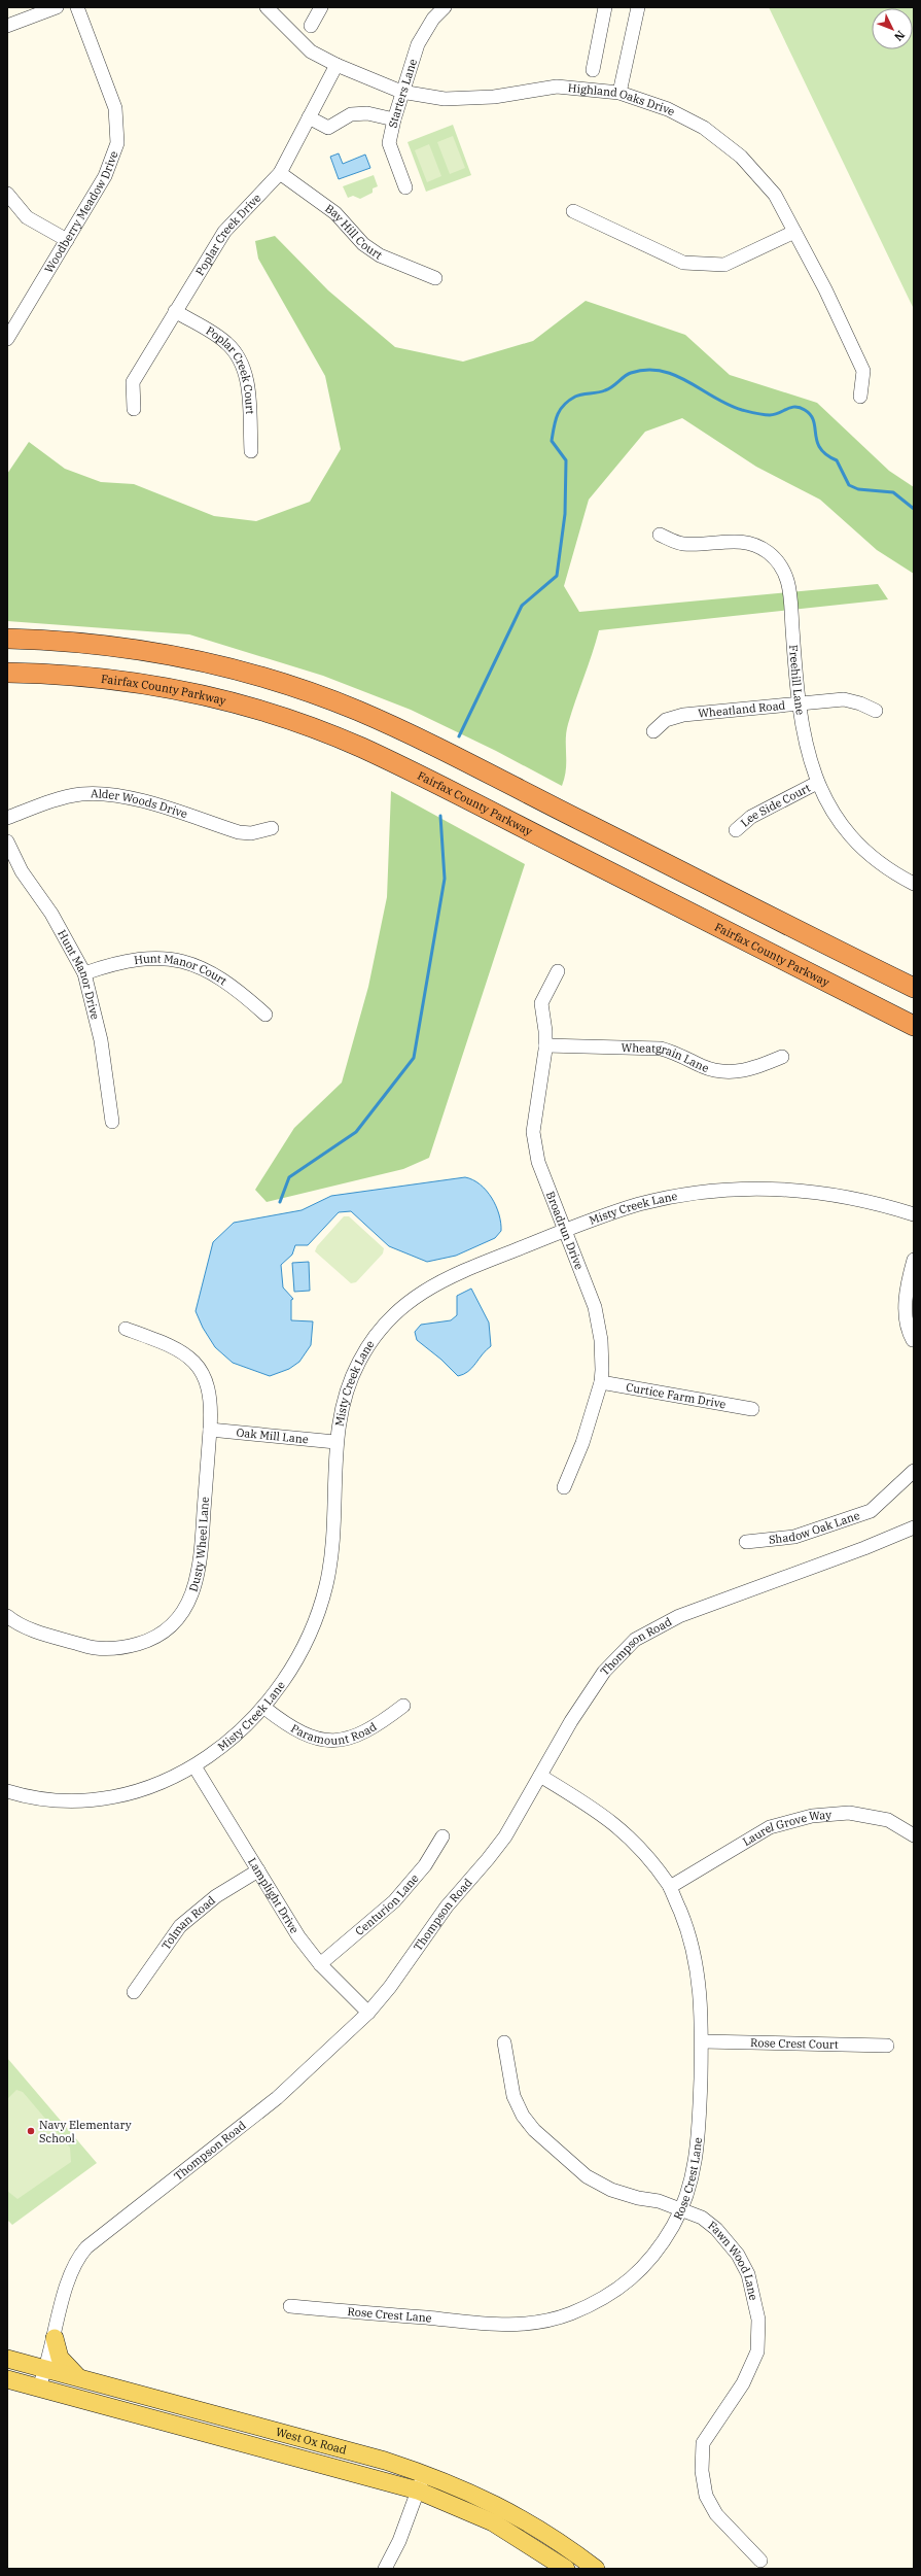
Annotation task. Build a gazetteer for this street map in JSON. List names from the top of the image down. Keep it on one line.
{"streets":{"highway":["Fairfax County Parkway"],"main road":["West Ox Road"],"street":["Starters Lane","Highland Oaks Drive","Woodberry Meadow Drive","Bay Hill Court","Poplar Creek Drive","Poplar Creek Court","Freehill Lane","Wheatland Road","Alder Woods Drive","Lee Side Court","Hunt Manor Court","Hunt Manor Drive","Wheatgrain Lane","Misty Creek Lane","Broadrun Drive","Curtice Farm Drive","Oak Mill Lane","Shadow Oak Lane","Dusty Wheel Lane","Thompson Road","Paramount Road","Laurel Grove Way","Lamplight Drive","Centurion Lane","Tolman Road","Rose Crest Court","Rose Crest Lane","Fawn Wood Lane"]},"crossings":[["Starters Lane","Highland Oaks Drive"],["Highland Oaks Drive","Poplar Creek Drive"],["Bay Hill Court","Poplar Creek Drive"],["Poplar Creek Drive","Poplar Creek Court"],["Freehill Lane","Wheatland Road"],["Freehill Lane","Lee Side Court"],["Hunt Manor Court","Hunt Manor Drive"],["Wheatgrain Lane","Broadrun Drive"],["Misty Creek Lane","Broadrun Drive"],["Misty Creek Lane","Oak Mill Lane"],["Misty Creek Lane","Paramount Road"],["Misty Creek Lane","Lamplight Drive"],["Broadrun Drive","Curtice Farm Drive"],["Oak Mill Lane","Dusty Wheel Lane"],["Thompson Road","Lamplight Drive"],["Thompson Road","Rose Crest Lane"],["Thompson Road","West Ox Road"],["Laurel Grove Way","Rose Crest Lane"],["Lamplight Drive","Centurion Lane"],["Lamplight Drive","Tolman Road"],["Rose Crest Court","Rose Crest Lane"],["Rose Crest Lane","Fawn Wood Lane"]],"places":["Navy Elementary School"],"north":"bottom right"}
